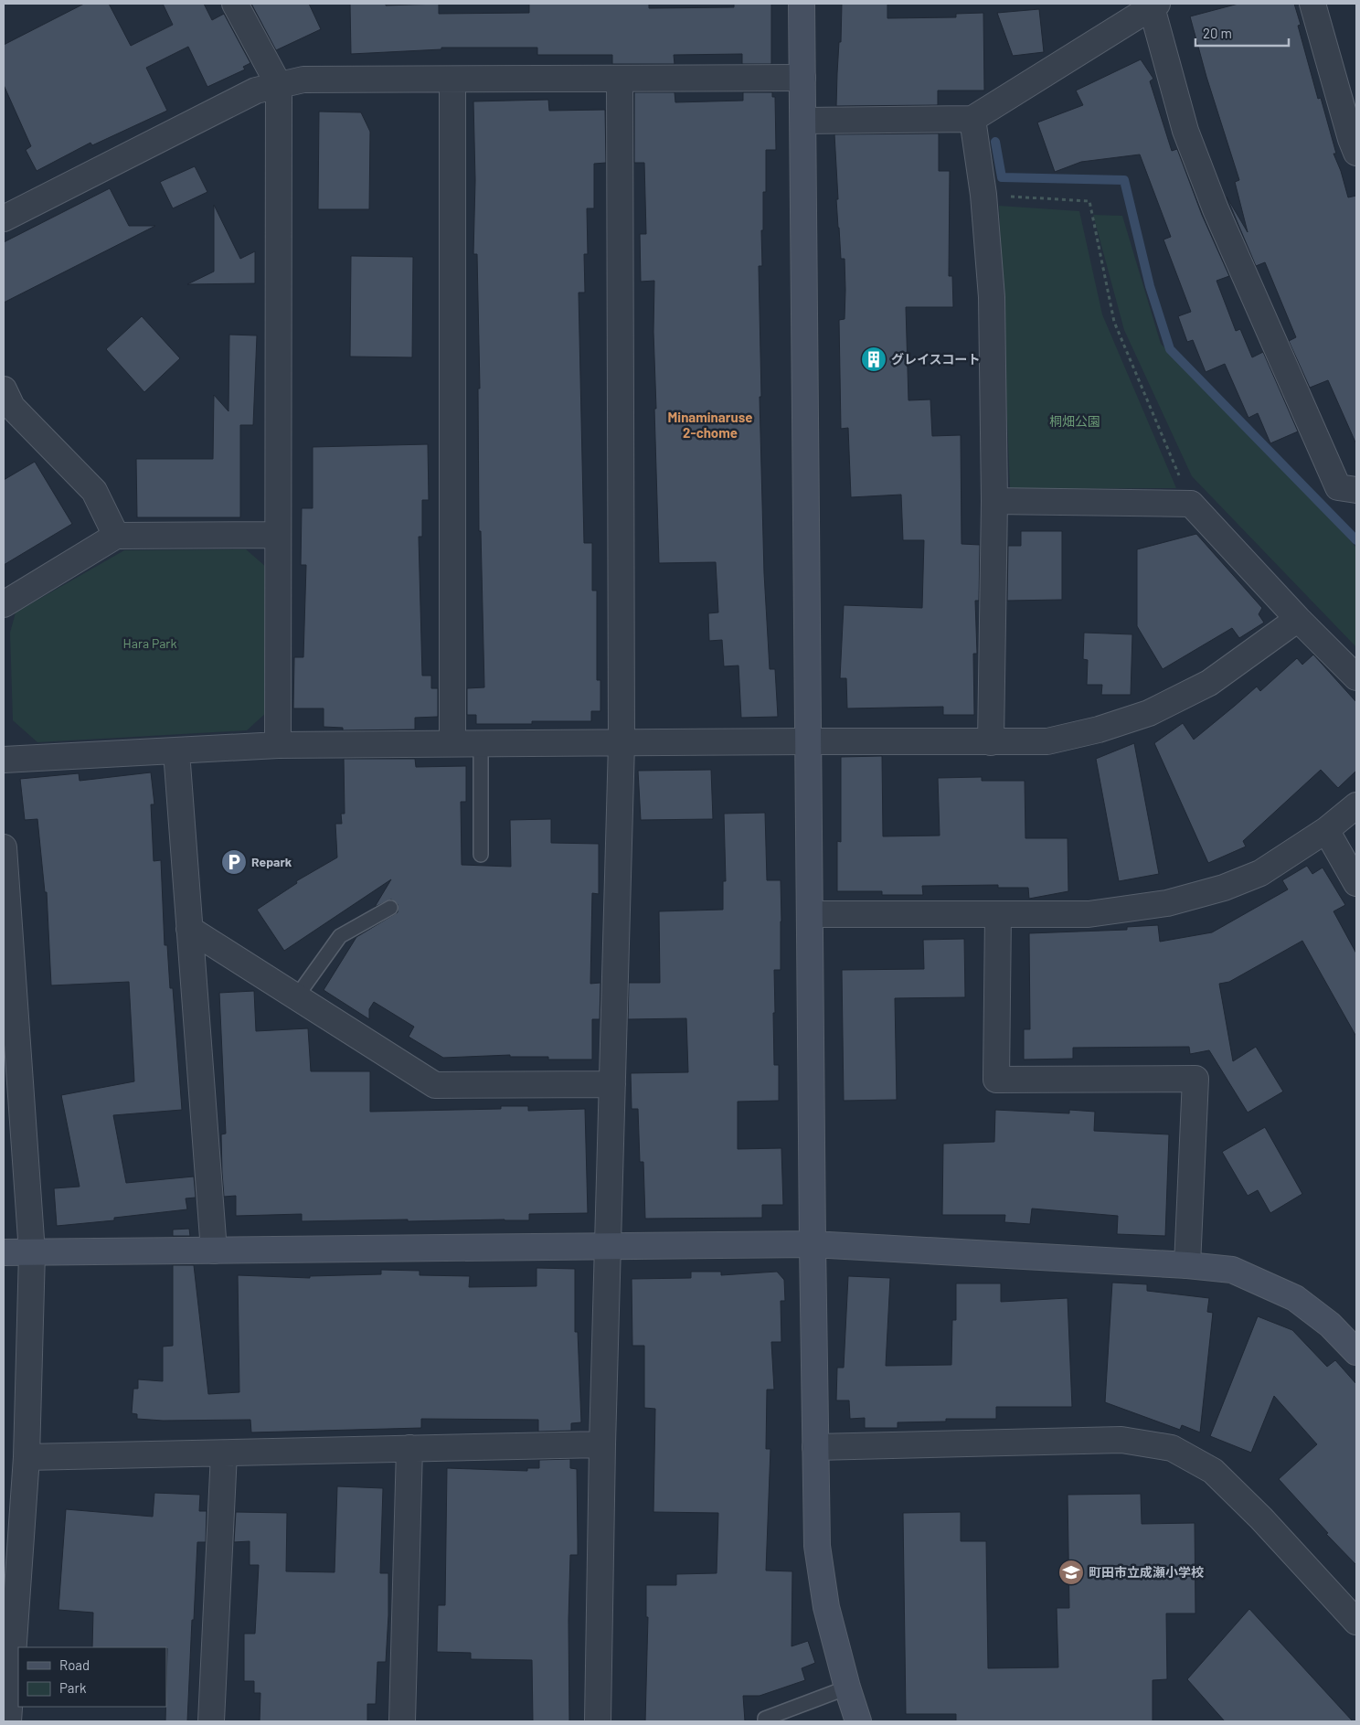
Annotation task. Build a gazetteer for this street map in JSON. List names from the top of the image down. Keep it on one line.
{"districts":["Minaminaruse 2-chome"],"parks":["桐畑公園","Hara Park"],"places":{"building":["グレイスコート"],"parking":["Repark"],"school or university":["町田市立成瀬小学校"]},"legend":["Road","Park"],"scale_bar":"20 m"}
